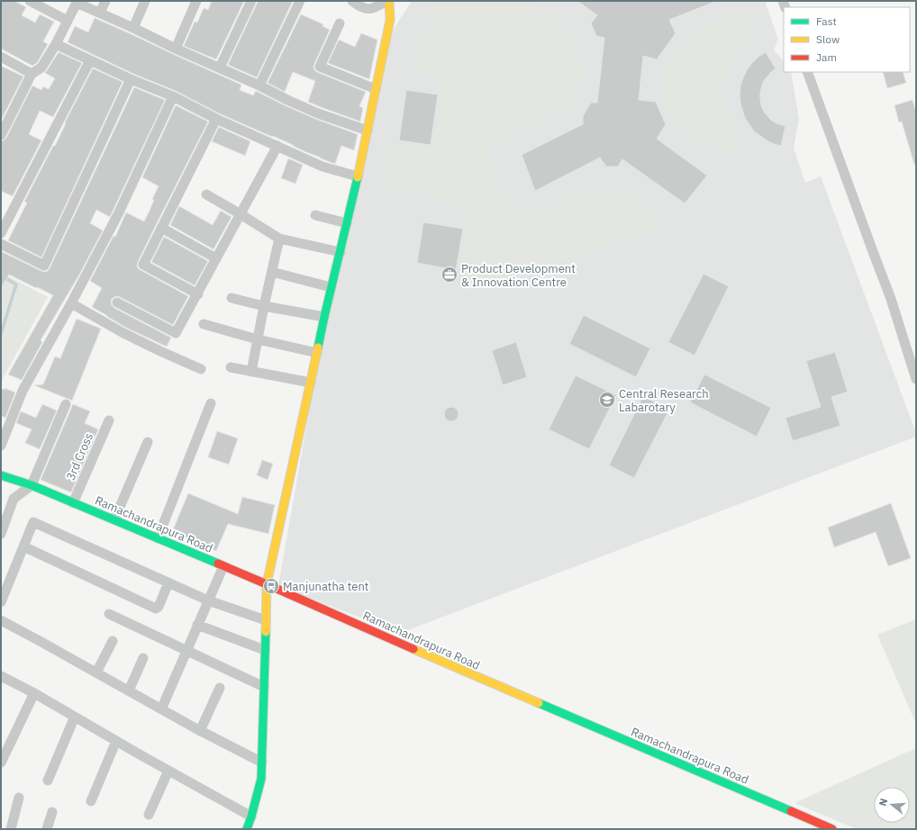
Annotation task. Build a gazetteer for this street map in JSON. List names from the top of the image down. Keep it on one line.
{"streets":{"street":["3rd Cross","Ramachandrapura Road"]},"crossings":[["3rd Cross","Ramachandrapura Road"]],"places":{"office":["Product Development & Innovation Centre"],"school or university":["Central Research Labarotary"],"bus stop":["Manjunatha tent"]},"legend":["Fast","Slow","Jam"],"north":"left"}
